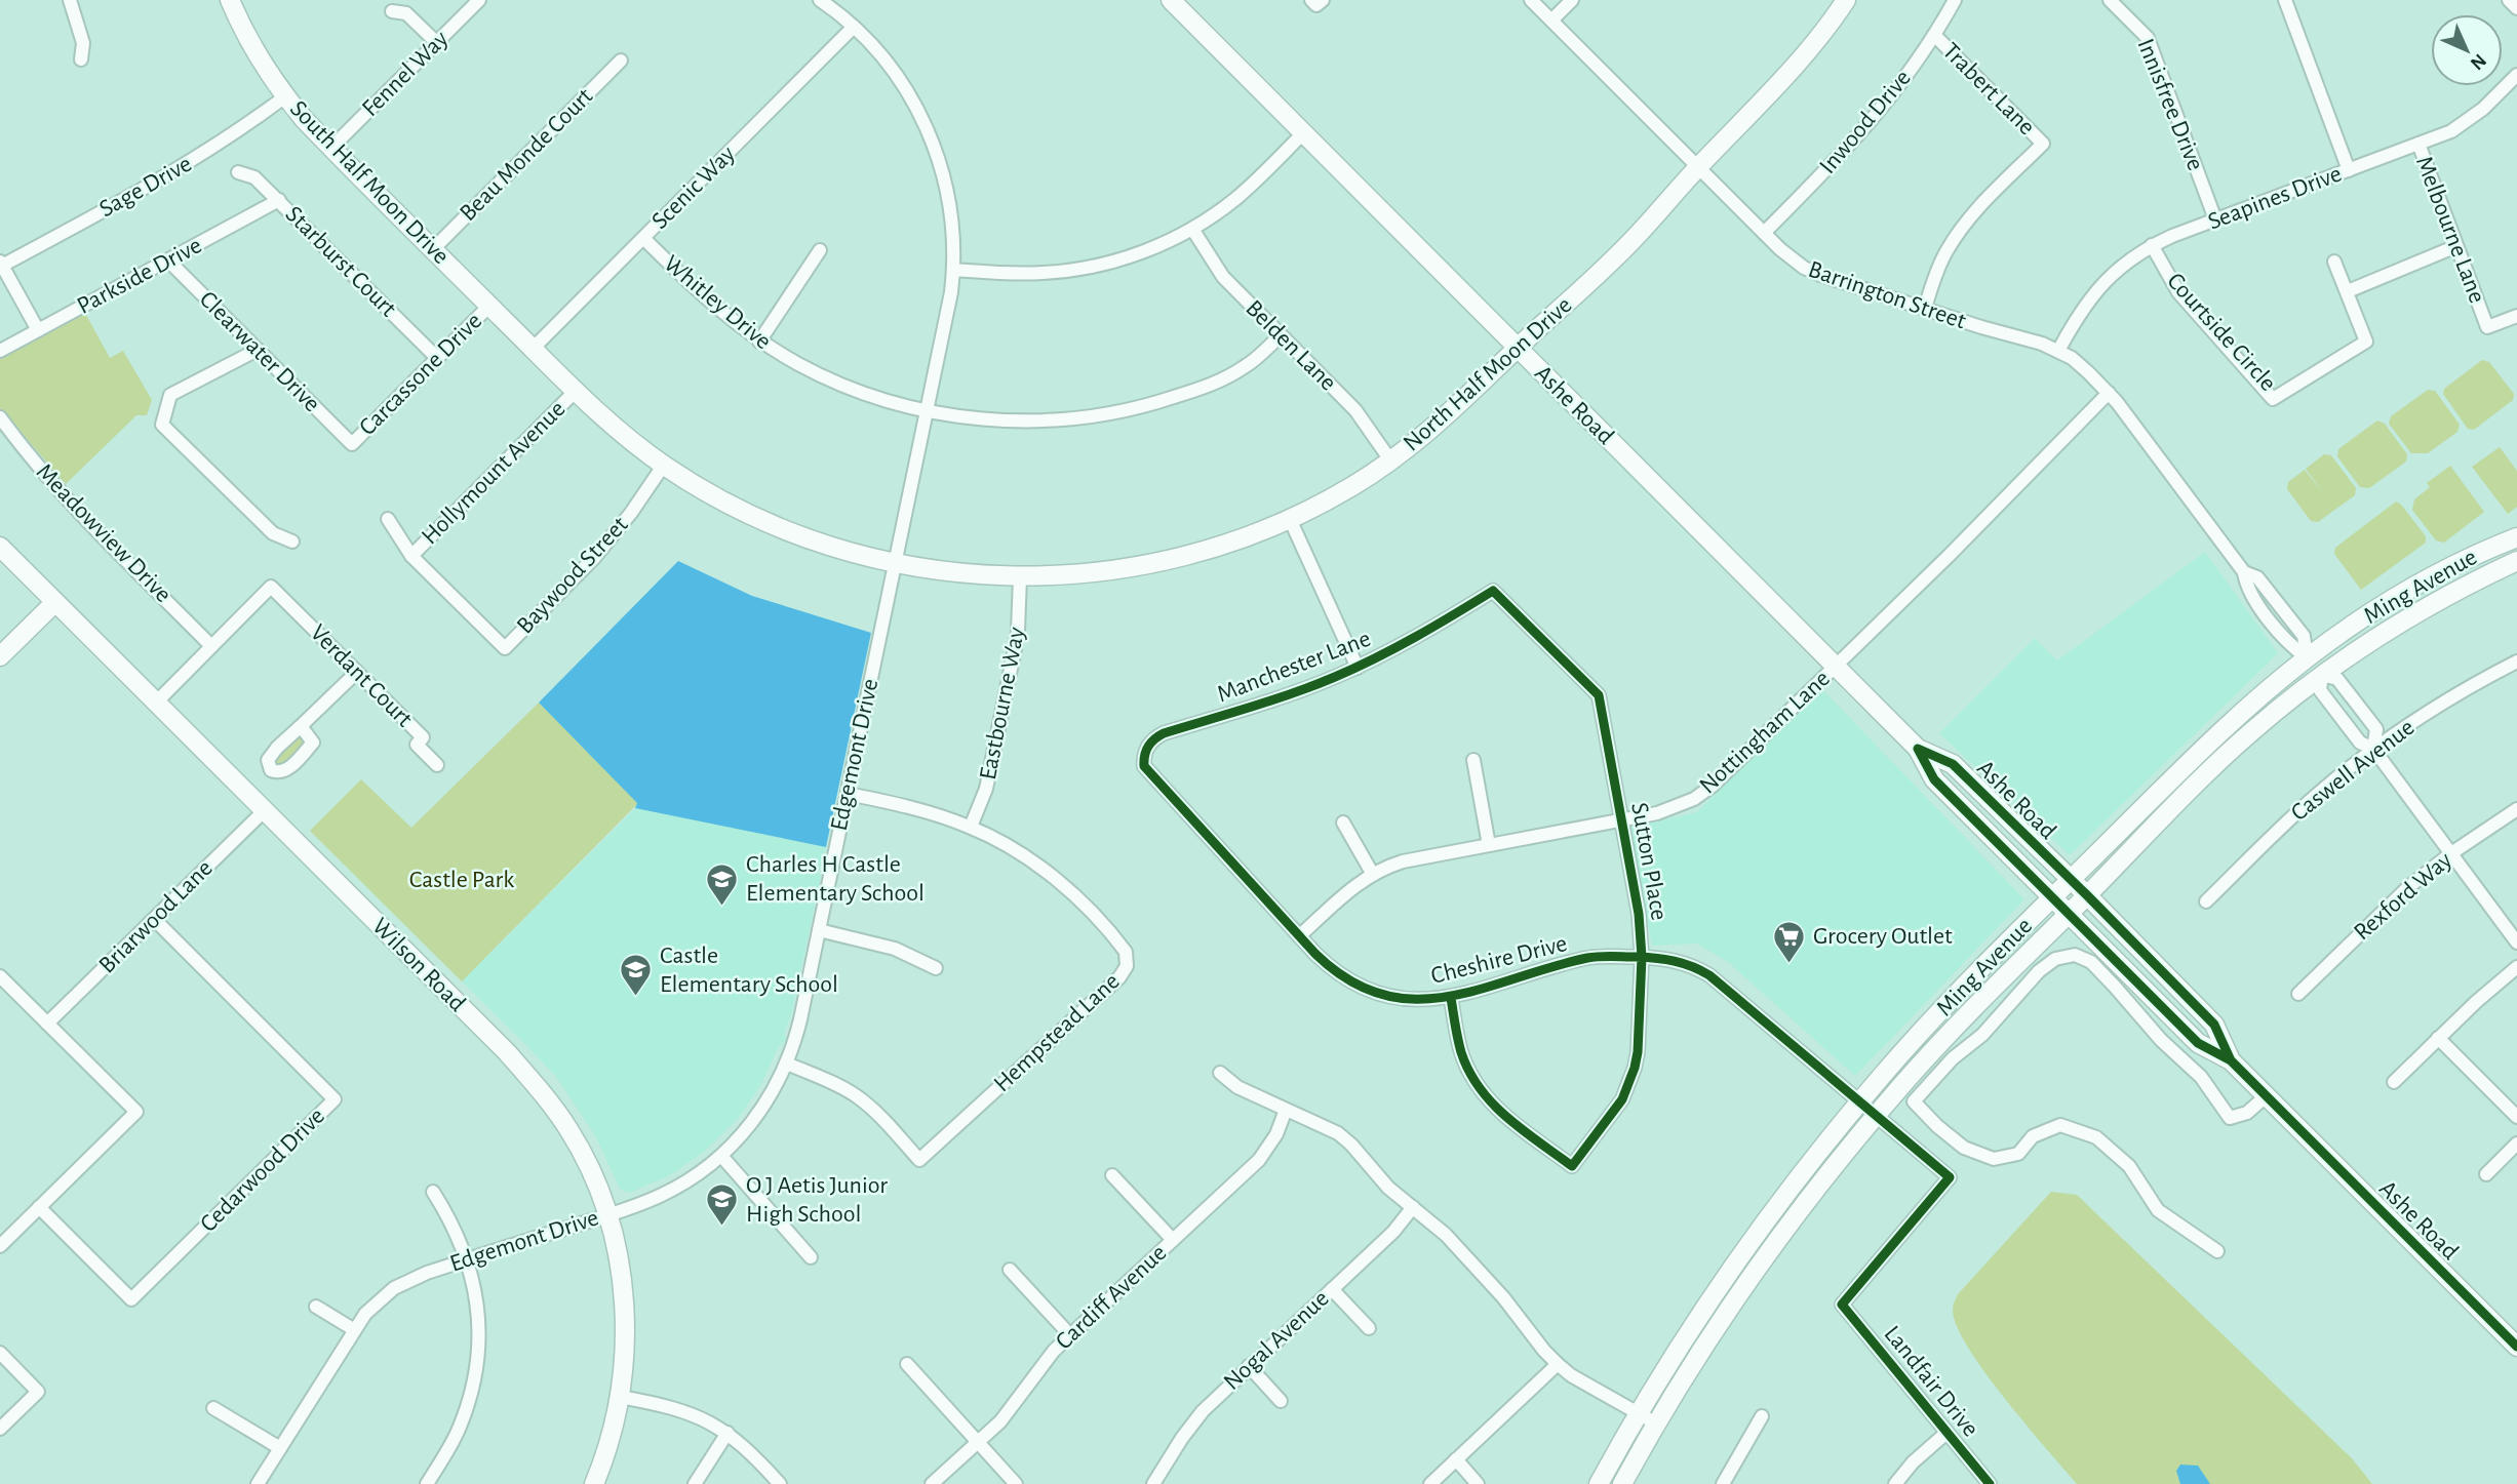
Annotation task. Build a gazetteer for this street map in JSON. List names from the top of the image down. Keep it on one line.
{"streets":{"street":["Fennel Way","Trabert Lane","Innisfree Drive","Inwood Drive","Beau Monde Court","South Half Moon Drive","Sage Drive","Scenic Way","Seapines Drive","Melbourne Lane","Starburst Court","Parkside Drive","Barrington Street","Whitley Drive","Courtside Circle","Belden Lane","Clearwater Drive","Carcassone Drive","North Half Moon Drive","Ashe Road","Hollymount Avenue","Meadowview Drive","Baywood Street","Ming Avenue","Manchester Lane","Verdant Court","Eastbourne Way","Nottingham Lane","Edgemont Drive","Caswell Avenue","Sutton Place","Rexford Way","Briarwood Lane","Cheshire Drive","Wilson Road","Hempstead Lane","Cedarwood Drive","Cardiff Avenue","Nogal Avenue","Landfair Drive"]},"crossings":[["Fennel Way","South Half Moon Drive"],["Trabert Lane","Inwood Drive"],["Trabert Lane","Barrington Street"],["Innisfree Drive","Seapines Drive"],["Inwood Drive","Barrington Street"],["Beau Monde Court","South Half Moon Drive"],["South Half Moon Drive","Sage Drive"],["South Half Moon Drive","Scenic Way"],["South Half Moon Drive","Carcassone Drive"],["South Half Moon Drive","North Half Moon Drive"],["Scenic Way","Whitley Drive"],["Scenic Way","North Half Moon Drive"],["Scenic Way","Edgemont Drive"],["Seapines Drive","Melbourne Lane"],["Seapines Drive","Barrington Street"],["Seapines Drive","Courtside Circle"],["Starburst Court","Parkside Drive"],["Starburst Court","Carcassone Drive"],["Parkside Drive","Clearwater Drive"],["Barrington Street","North Half Moon Drive"],["Barrington Street","Ming Avenue"],["Barrington Street","Nottingham Lane"],["Whitley Drive","Belden Lane"],["Whitley Drive","Edgemont Drive"],["Belden Lane","North Half Moon Drive"],["Clearwater Drive","Carcassone Drive"],["North Half Moon Drive","Ashe Road"],["North Half Moon Drive","Hollymount Avenue"],["North Half Moon Drive","Baywood Street"],["North Half Moon Drive","Eastbourne Way"],["North Half Moon Drive","Edgemont Drive"],["Ashe Road","Ming Avenue"],["Ashe Road","Nottingham Lane"],["Hollymount Avenue","Baywood Street"],["Meadowview Drive","Verdant Court"],["Ming Avenue","Cheshire Drive"],["Manchester Lane","Sutton Place"],["Manchester Lane","Cheshire Drive"],["Eastbourne Way","Hempstead Lane"],["Nottingham Lane","Sutton Place"],["Nottingham Lane","Cheshire Drive"],["Edgemont Drive","Wilson Road"],["Edgemont Drive","Hempstead Lane"],["Sutton Place","Cheshire Drive"],["Briarwood Lane","Wilson Road"],["Briarwood Lane","Cedarwood Drive"],["Cheshire Drive","Landfair Drive"]],"parks":["Castle Park"],"places":{"school or university":["Charles H Castle Elementary School","Castle Elementary School","O J Aetis Junior High School"],"supermarket":["Grocery Outlet"]},"north":"bottom right"}
